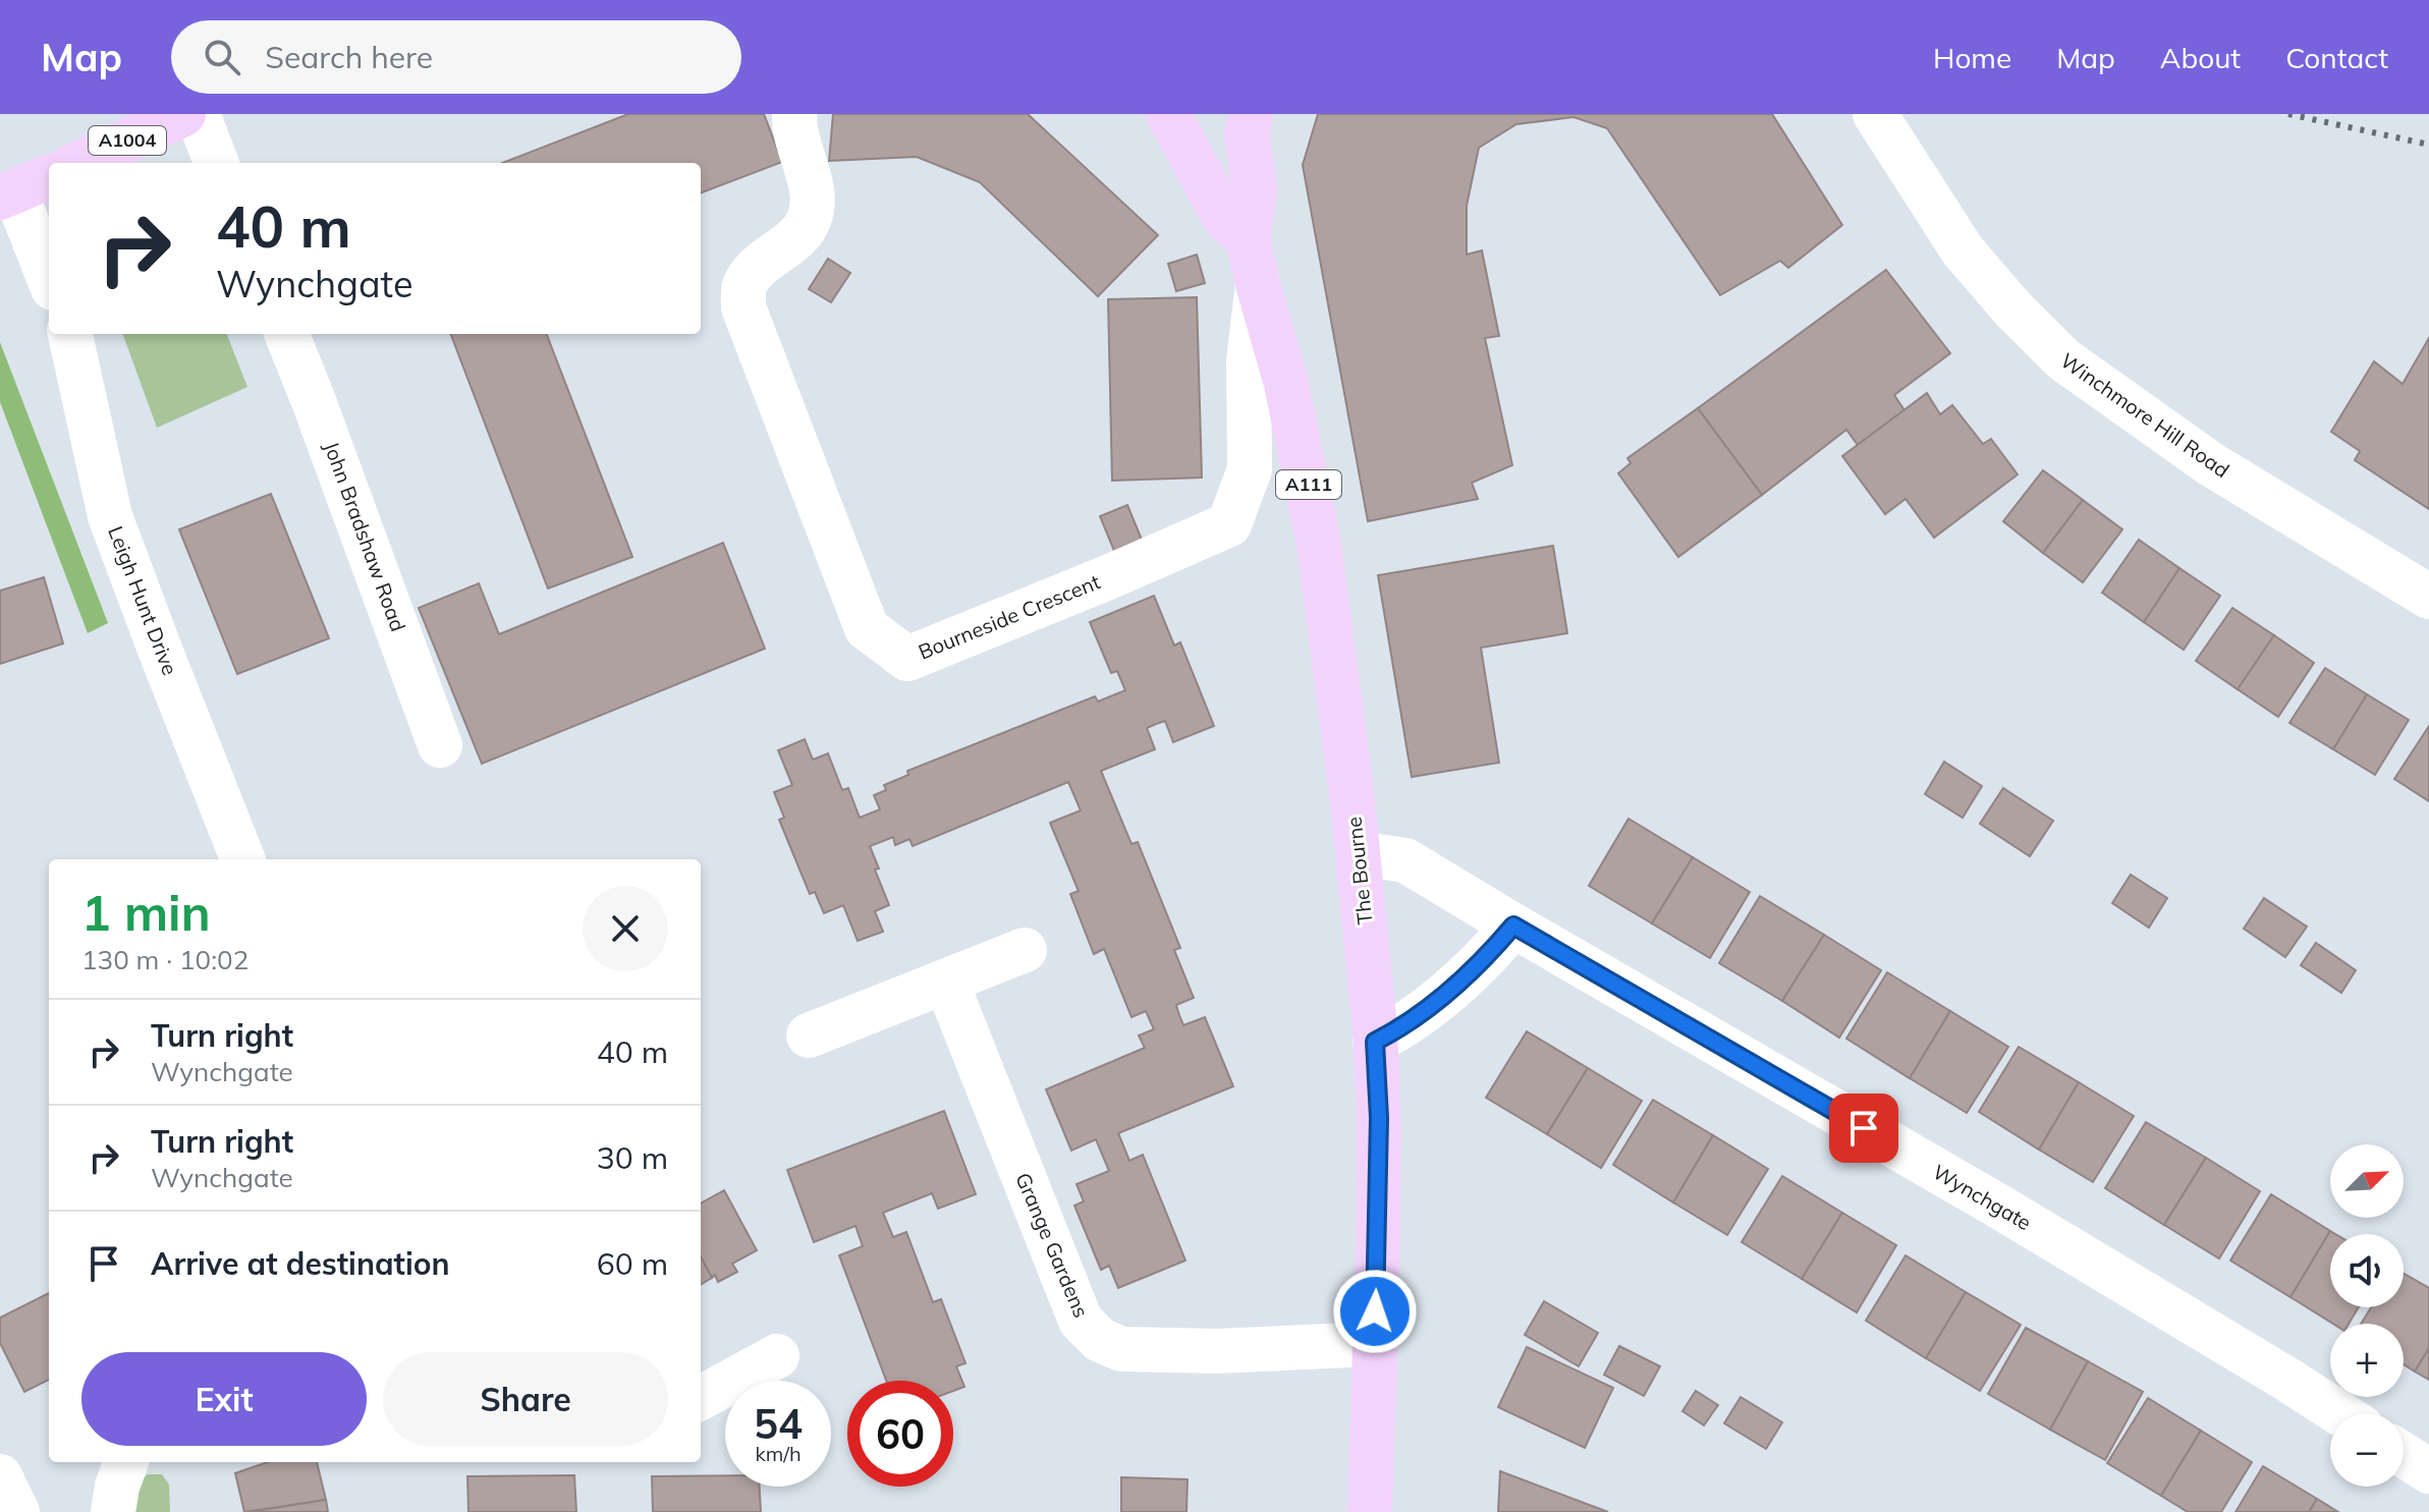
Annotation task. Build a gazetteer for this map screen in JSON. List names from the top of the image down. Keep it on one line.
{"streets":{"main road":["A1004","A111","The Bourne"],"street":["Winchmore Hill Road","John Bradshaw Road","Leigh Hunt Drive","Bourneside Crescent","Wynchgate","Grange Gardens"]},"crossings":[["Bourneside Crescent","The Bourne"],["The Bourne","Wynchgate"],["The Bourne","Grange Gardens"]],"north":"top right","page":{"header":"Map","search":"Search here","nav":["Home","Map","About","Contact"],"turn":["40 m","Wynchgate"],"heading":["1 min","130 m · 10:02"],"list":[{"name":"Turn right","note":"Wynchgate","value":"40 m"},{"name":"Turn right","note":"Wynchgate","value":"30 m"},{"name":"Arrive at destination","value":"60 m"}],"map_buttons":["+","−"],"buttons":["Exit","Share"],"speed":"54 km/h","limit":"60"}}
